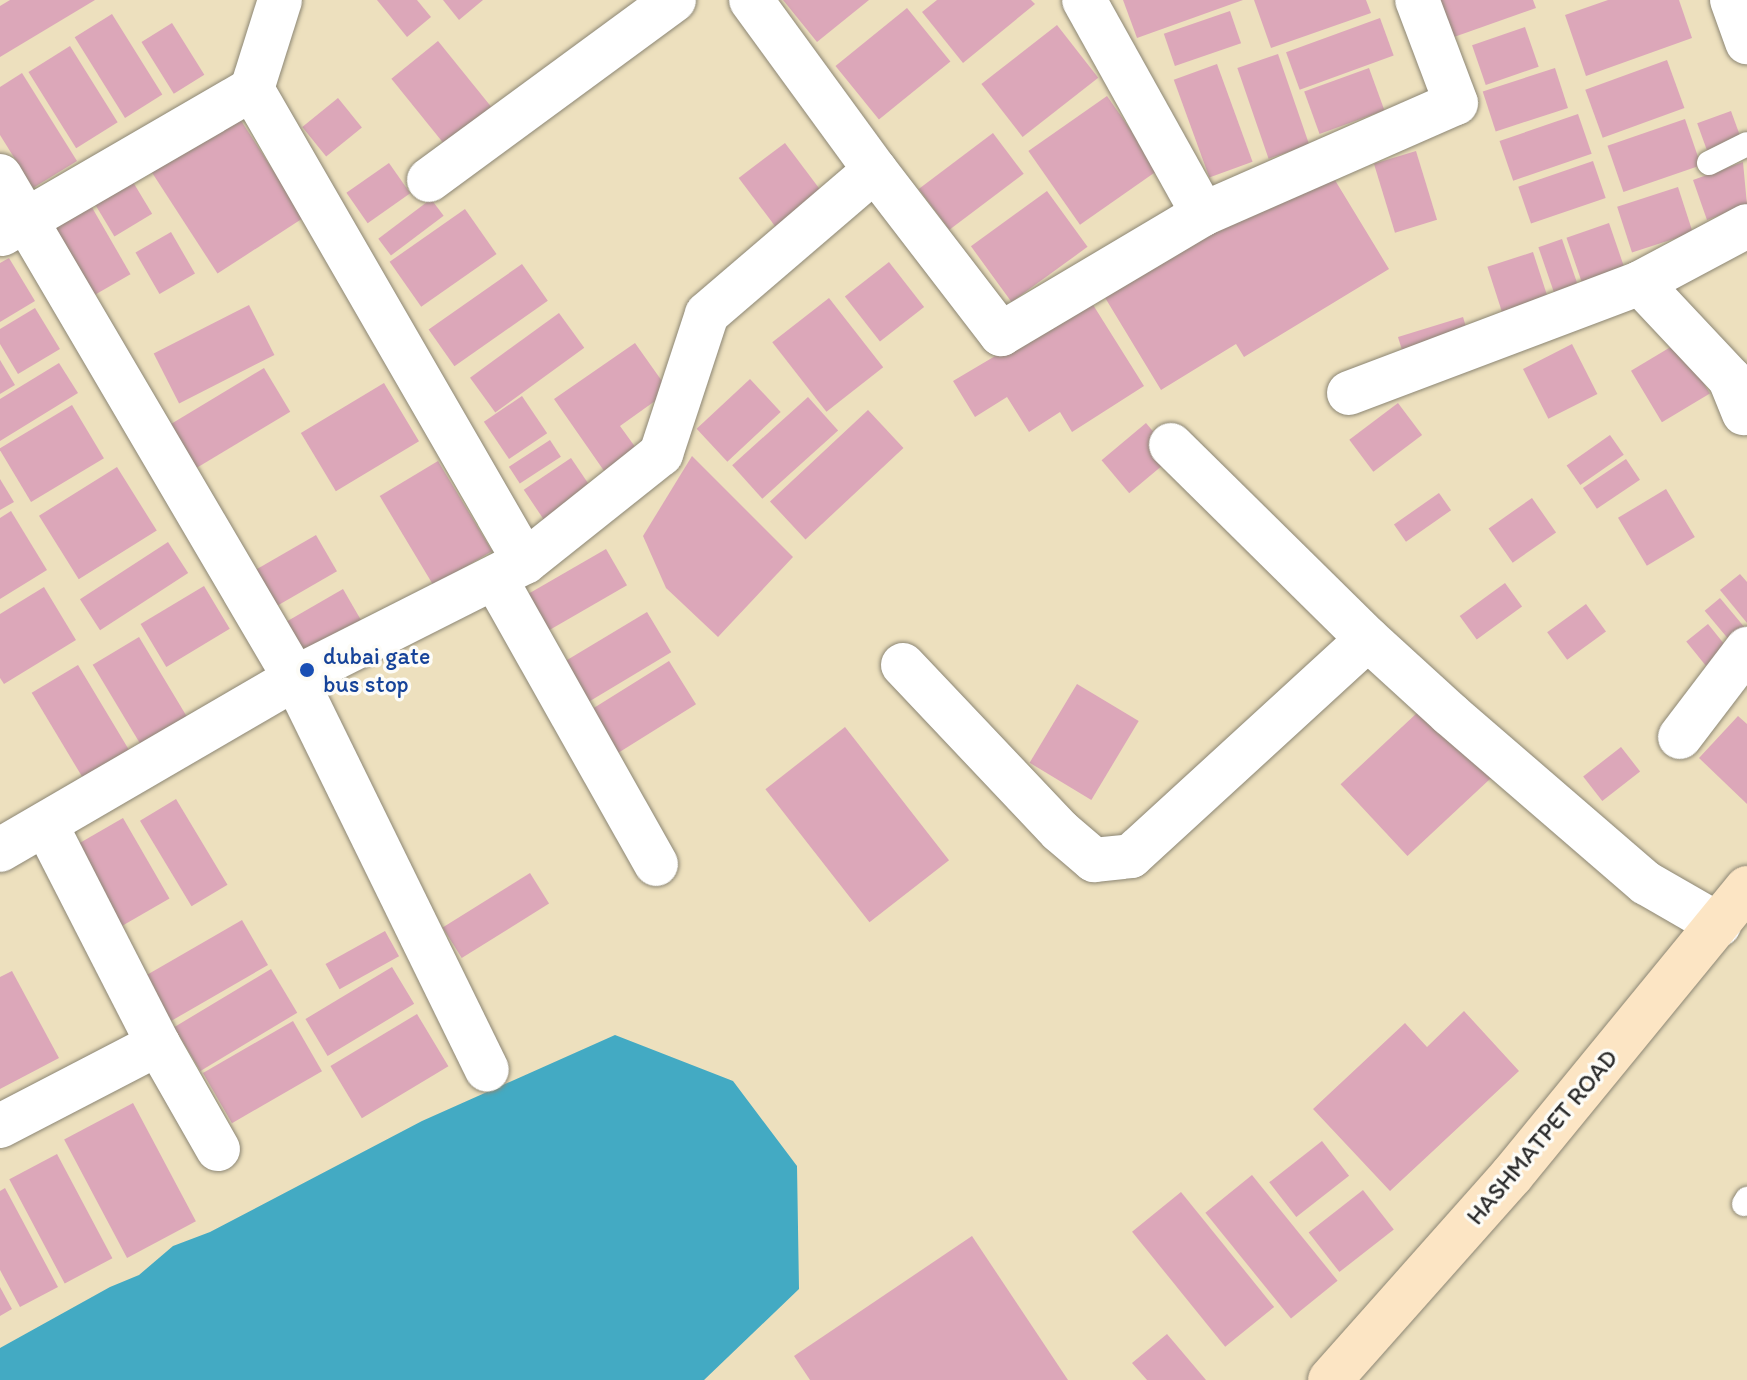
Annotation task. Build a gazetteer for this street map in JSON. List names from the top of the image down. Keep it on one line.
{"streets":{"main road":["HASHMATPET ROAD"]},"places":["dubai gate bus stop"]}
